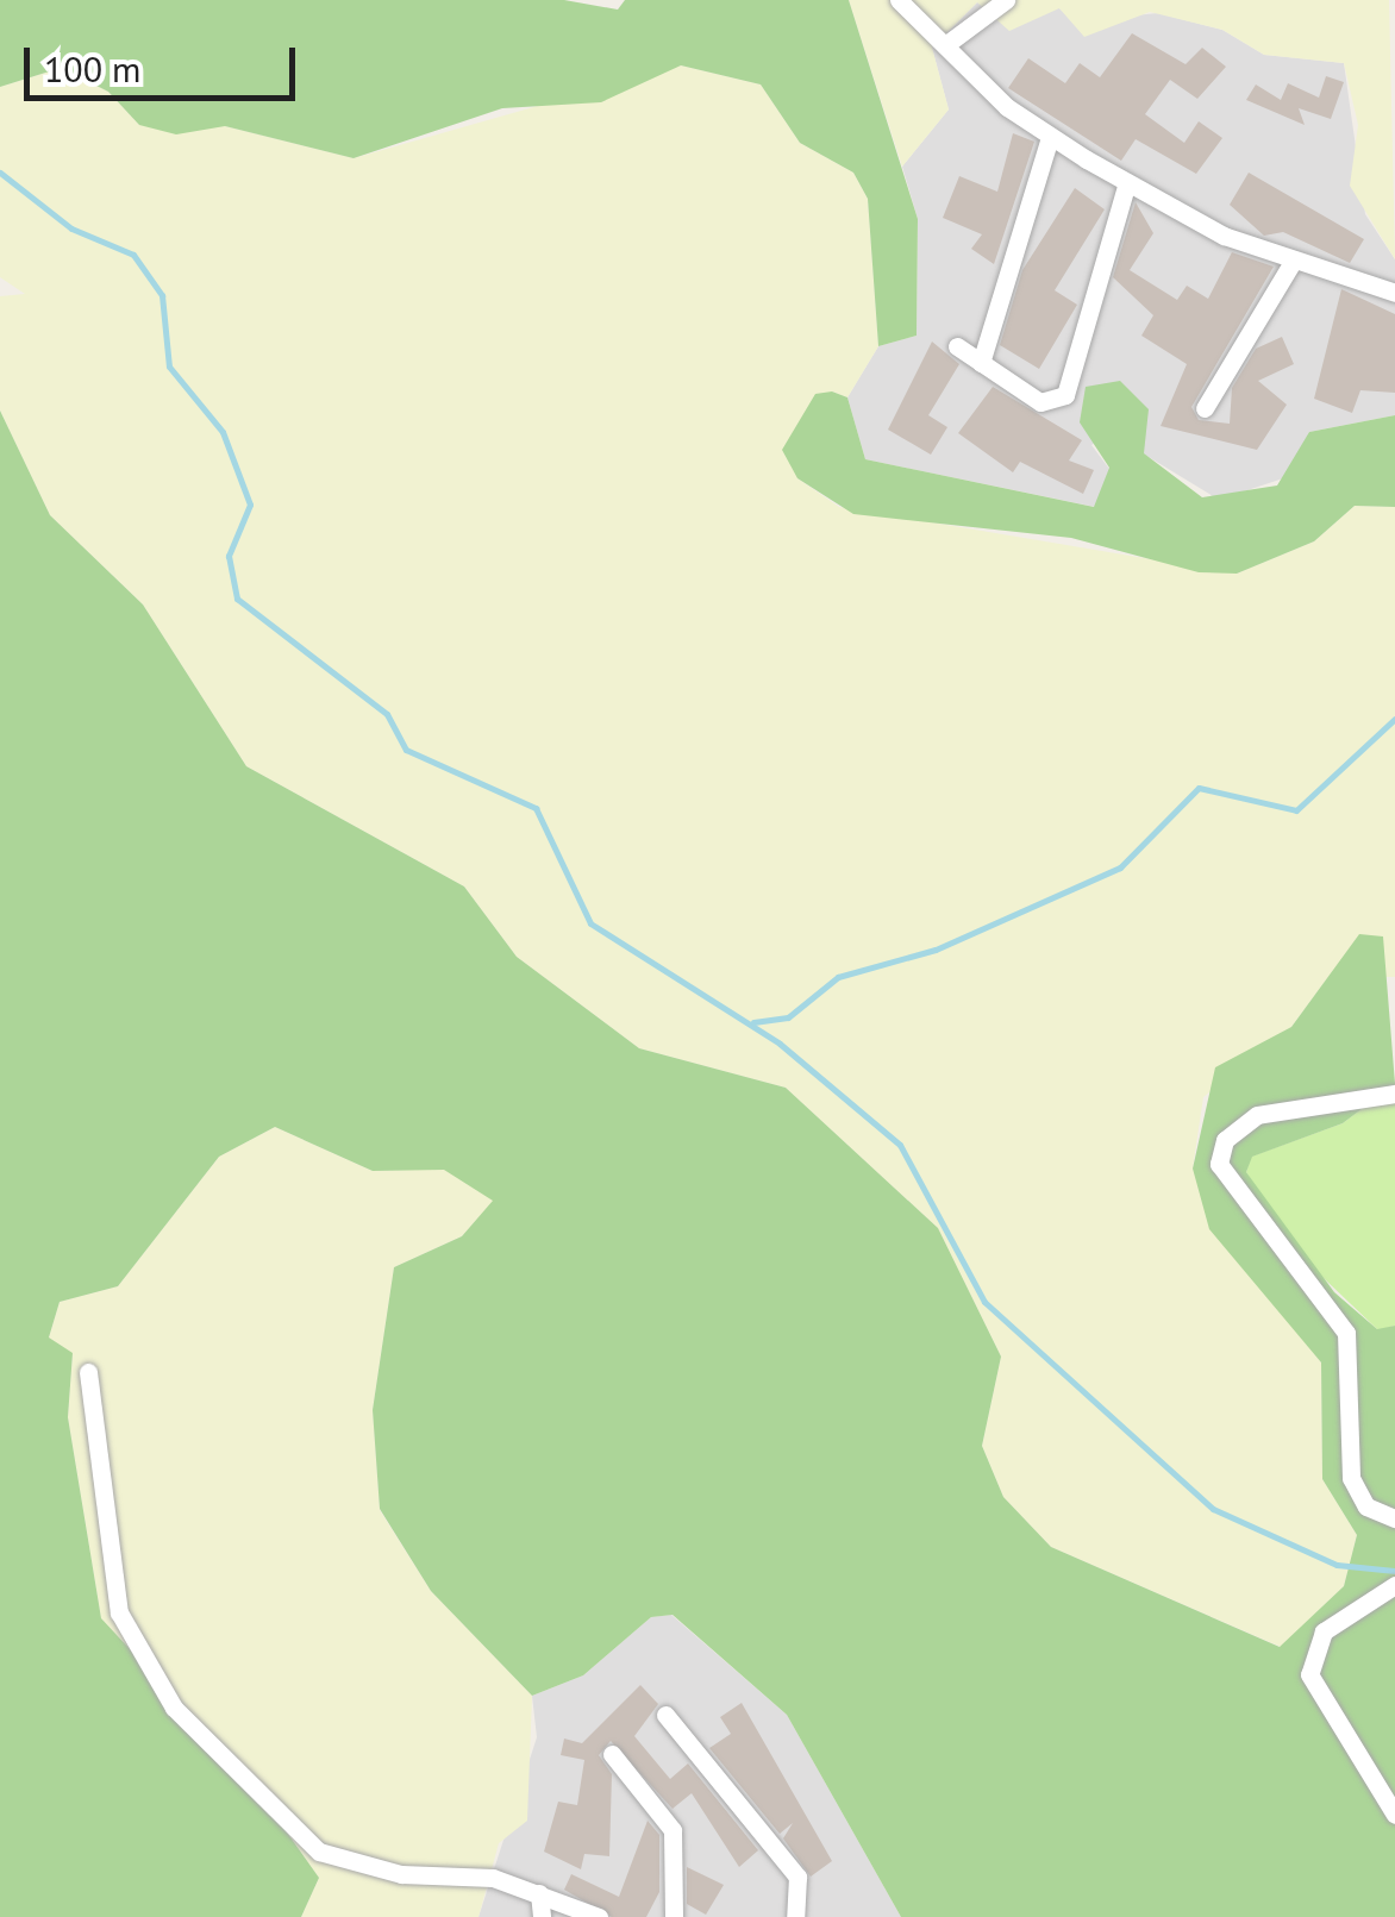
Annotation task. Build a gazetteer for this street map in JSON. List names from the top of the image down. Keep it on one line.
{"scale_bar":"100 m"}
